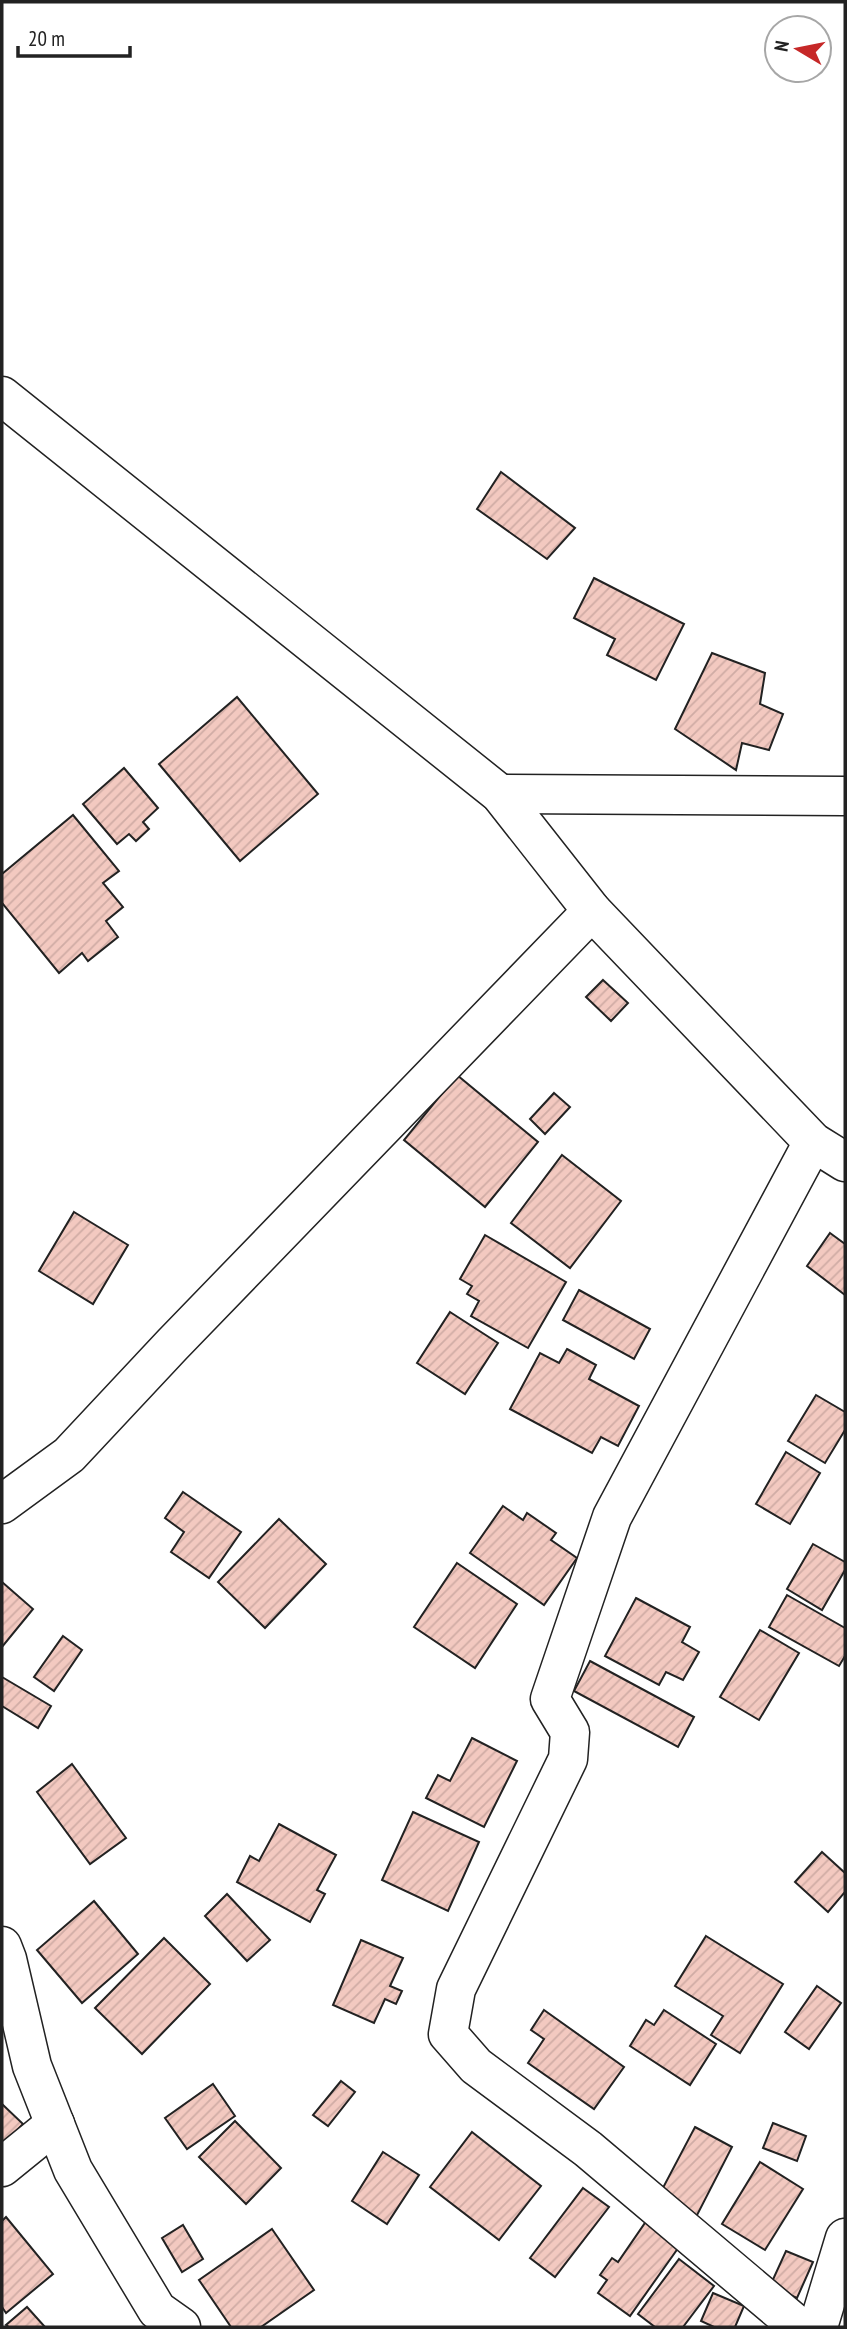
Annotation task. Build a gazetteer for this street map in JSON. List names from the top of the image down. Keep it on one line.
{"scale_bar":"20 m","north":"left"}
